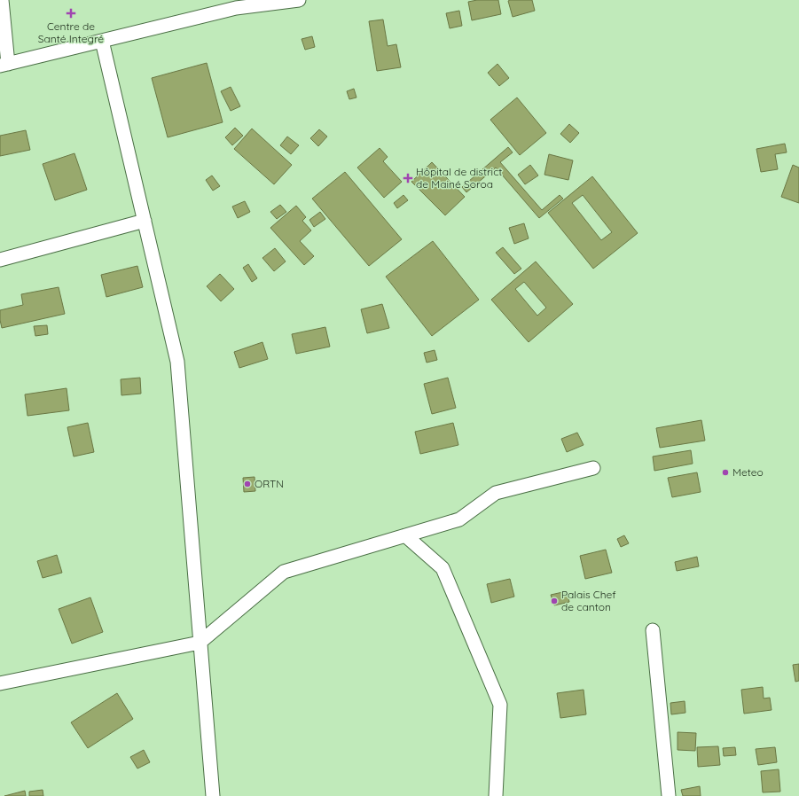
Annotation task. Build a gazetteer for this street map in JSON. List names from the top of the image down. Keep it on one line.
{"places":{"health":["Centre de Santé Integré","Hôpital de district de Mainé Soroa"],"other":["Meteo","ORTN","Palais Chef de canton"]}}
